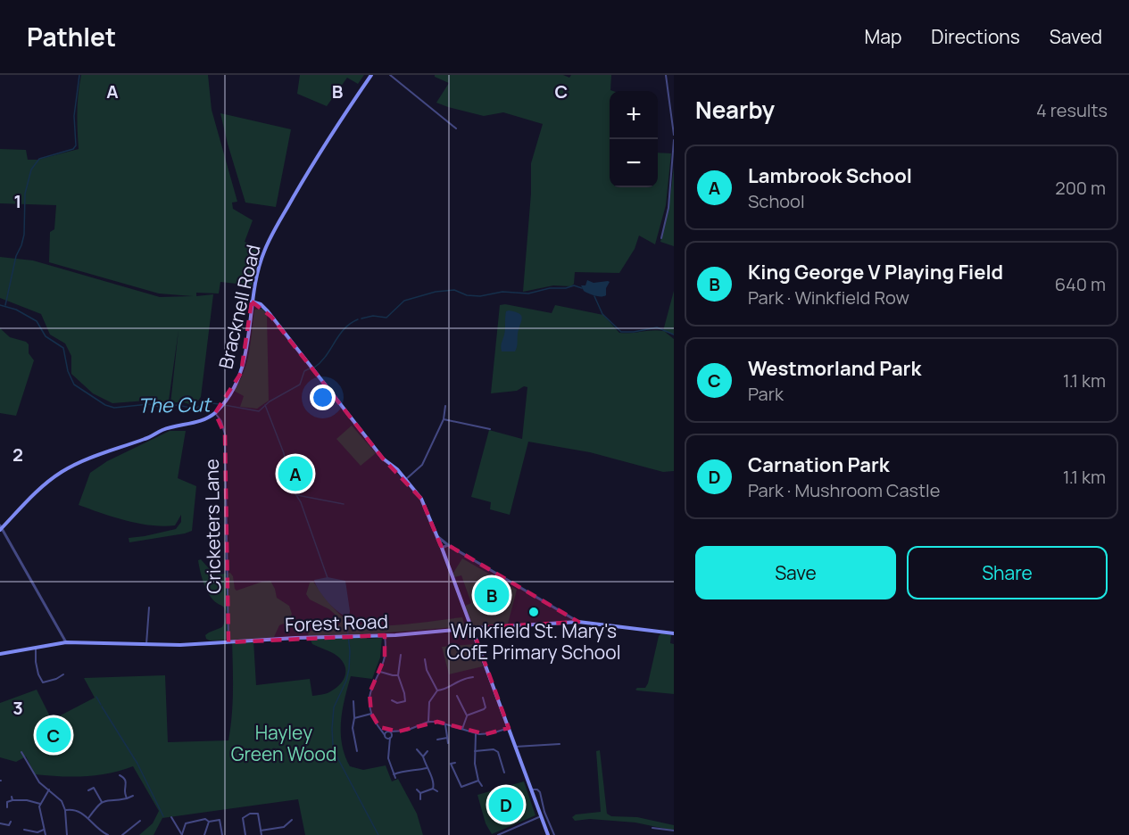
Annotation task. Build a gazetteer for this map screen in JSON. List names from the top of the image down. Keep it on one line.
{"streets":{"main road":["Bracknell Road","Forest Road"],"street":["Cricketers Lane"]},"crossings":[["Bracknell Road","Cricketers Lane"],["Cricketers Lane","Forest Road"]],"water":["The Cut"],"parks":["Hayley Green Wood"],"places":["Winkfield St. Mary's CofE Primary School"],"page":{"header":"Pathlet","nav":["Map","Directions","Saved"],"heading":["Nearby","4 results"],"map_buttons":["+","−"],"list":[{"mark":"A","name":"Lambrook School","note":"School","value":"200 m"},{"mark":"B","name":"King George V Playing Field","note":"Park · Winkfield Row","value":"640 m"},{"mark":"C","name":"Westmorland Park","note":"Park","value":"1.1 km"},{"mark":"D","name":"Carnation Park","note":"Park · Mushroom Castle","value":"1.1 km"}],"pins":["A","B","C","D"],"buttons":["Save","Share"]},"grid":{"columns":["A","B","C"],"rows":["1","2","3"]}}
